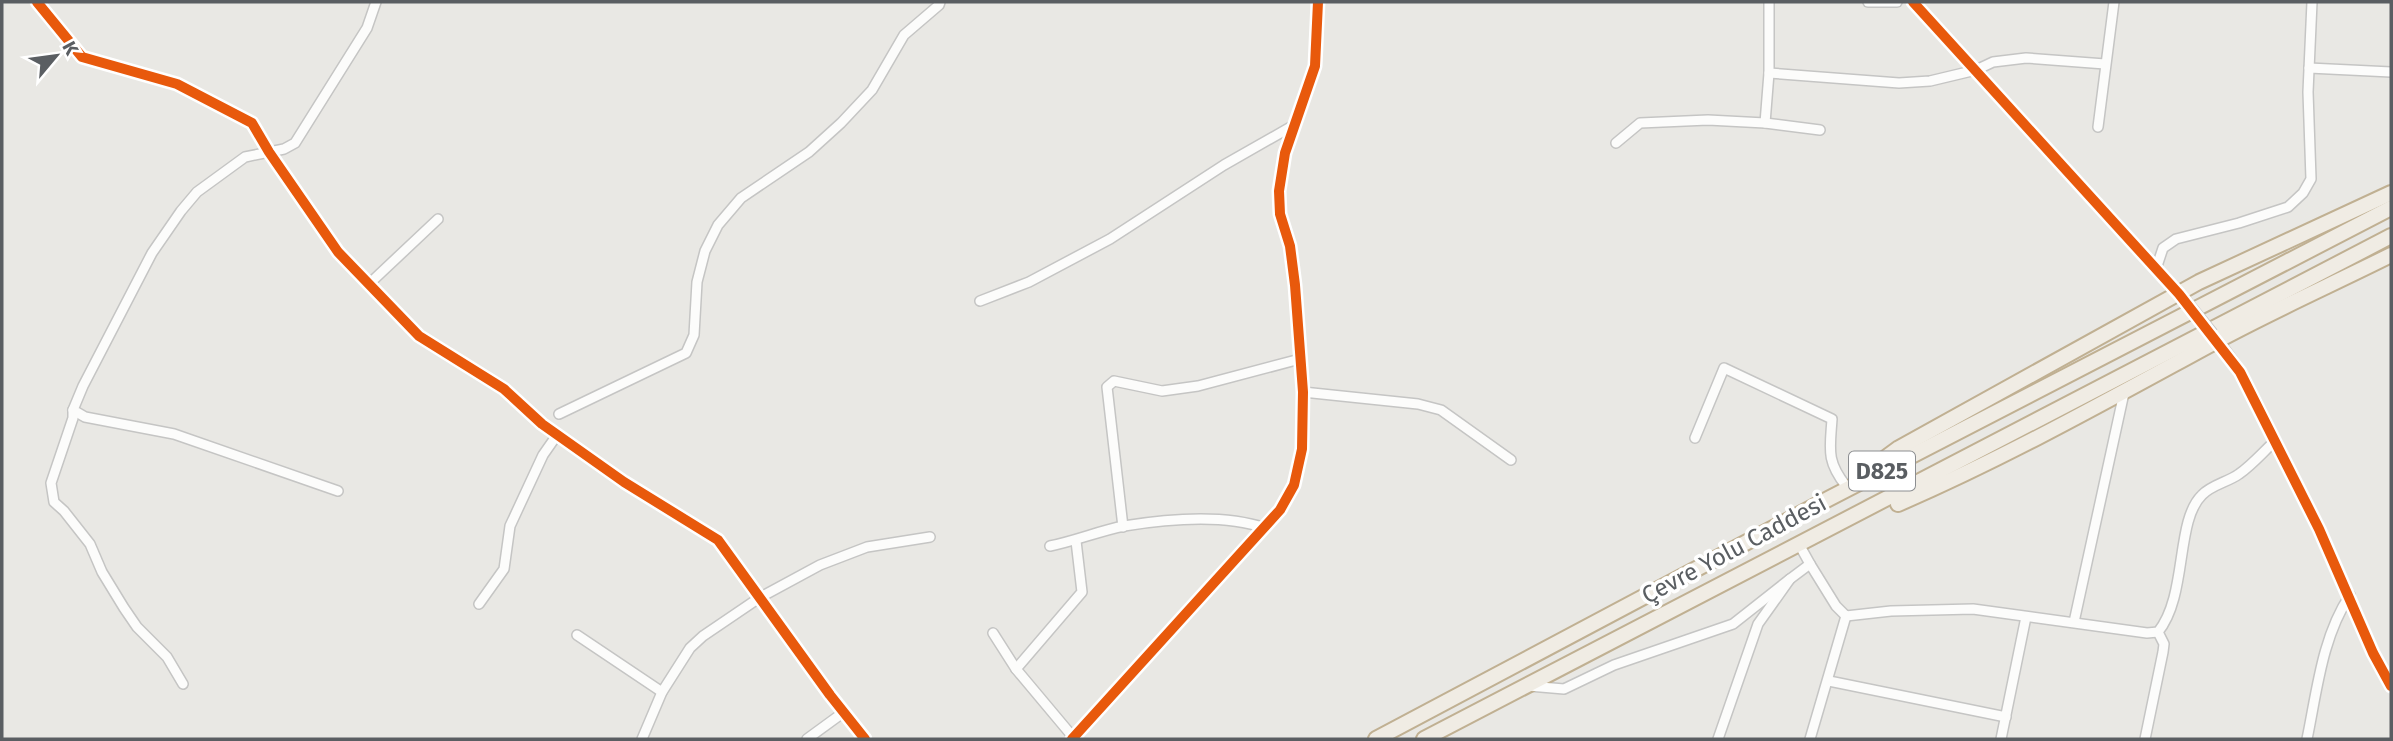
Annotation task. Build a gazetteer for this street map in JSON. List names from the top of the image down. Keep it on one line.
{"streets":{"highway":["D825","Çevre Yolu Caddesi"]},"north":"top right"}
